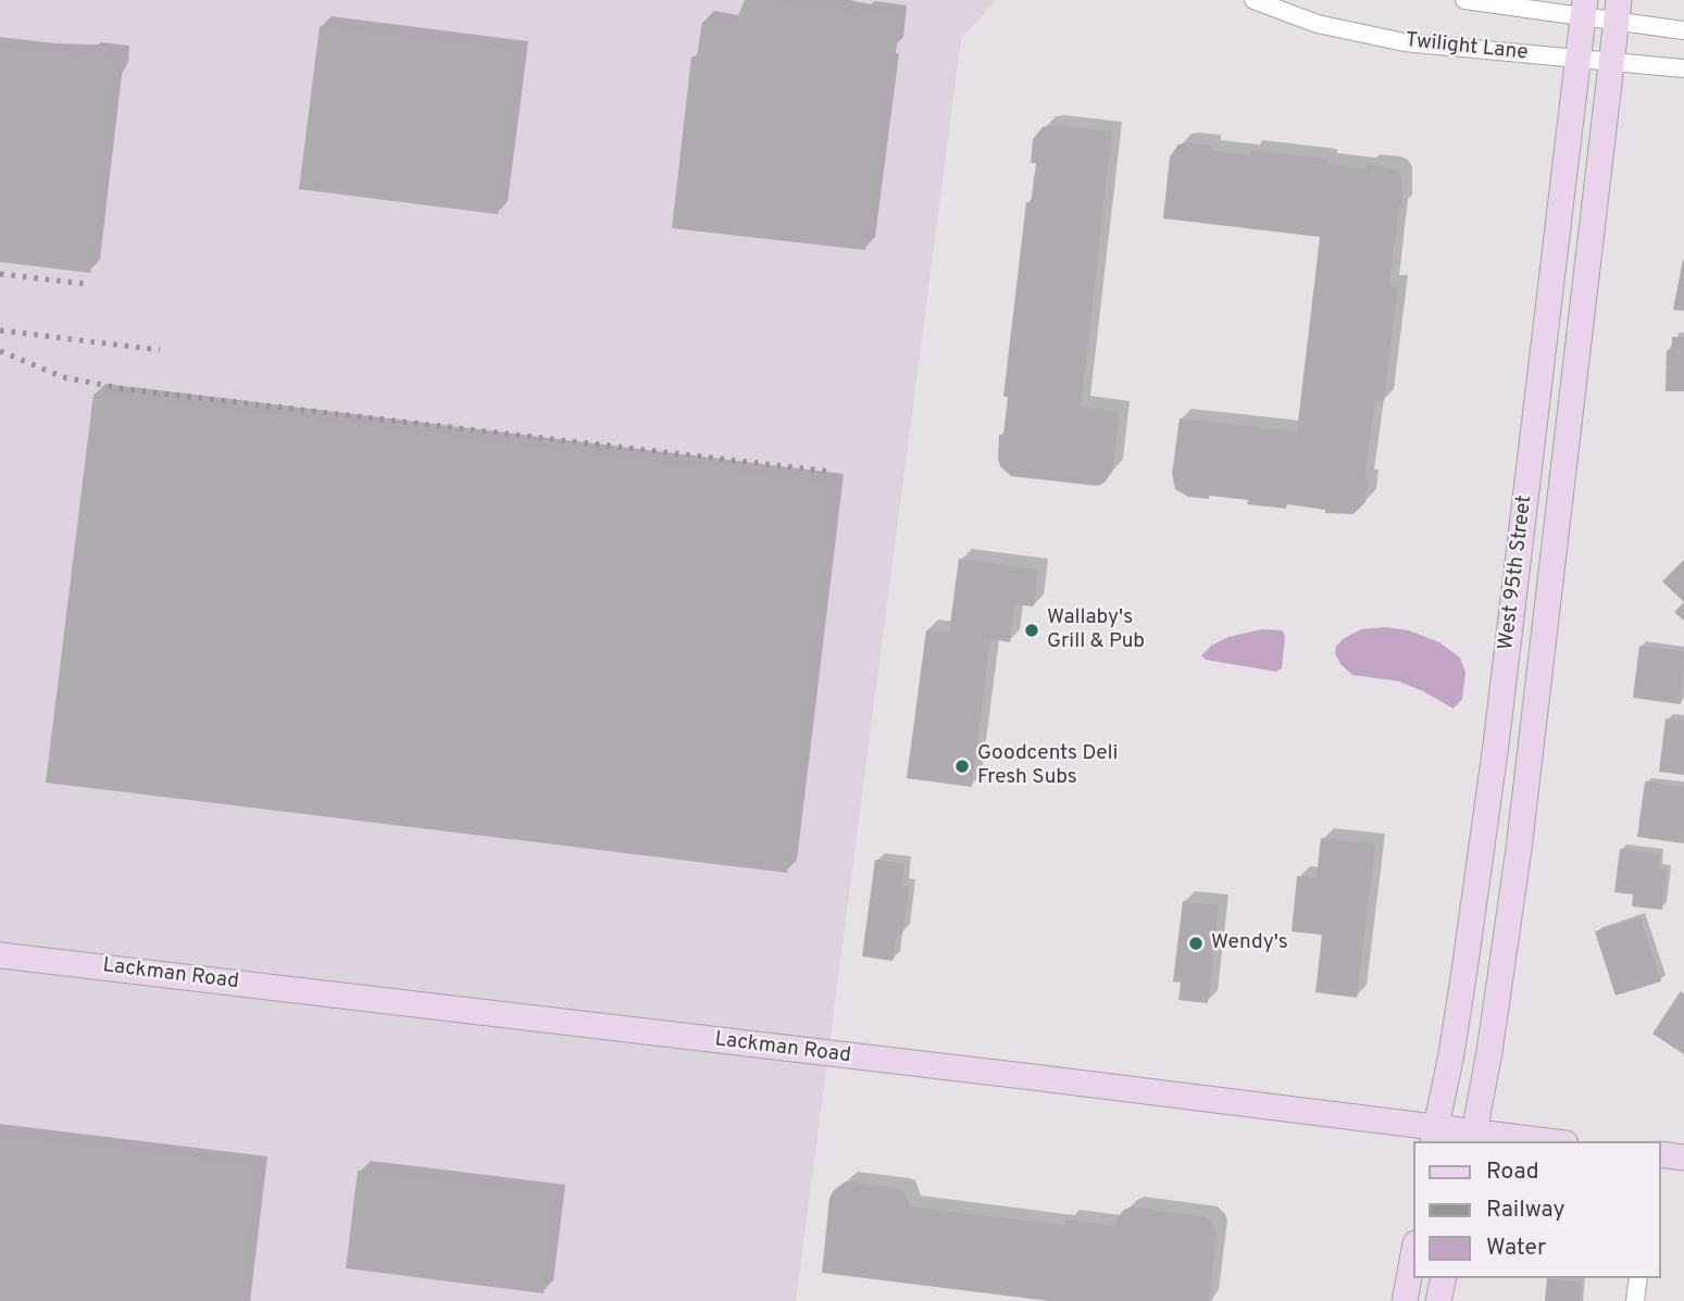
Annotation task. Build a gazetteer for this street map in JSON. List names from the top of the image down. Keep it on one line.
{"streets":{"main road":["West 95th Street","Lackman Road"],"street":["Twilight Lane"]},"crossings":[["Twilight Lane","West 95th Street"],["West 95th Street","Lackman Road"]],"places":["Wallaby's Grill & Pub","Goodcents Deli Fresh Subs","Wendy's"],"legend":["Road","Railway","Water"]}
